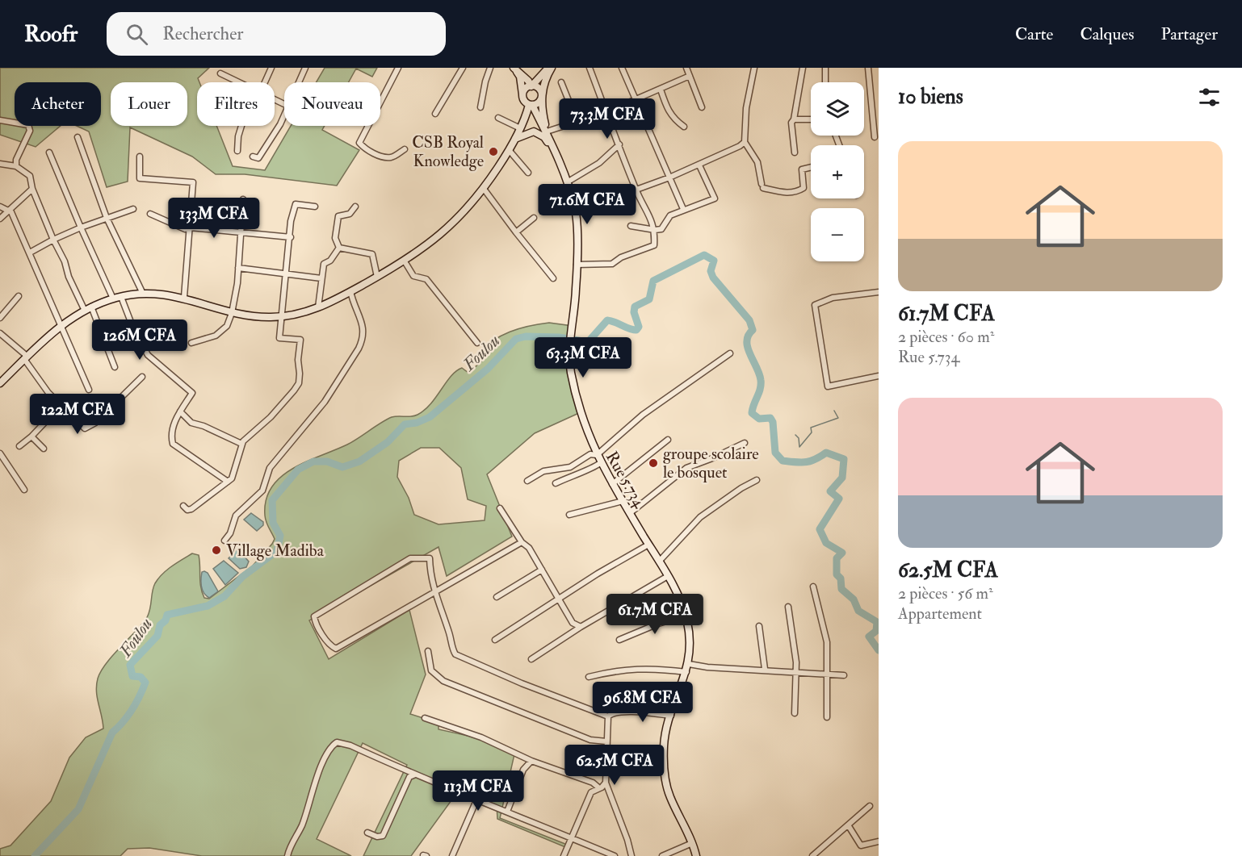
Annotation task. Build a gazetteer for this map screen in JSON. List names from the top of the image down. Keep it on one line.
{"streets":{"street":["Rue 5.734"]},"water":["Foulou"],"places":["CSB Royal Knowledge","groupe scolaire le bosquet","Village Madiba"],"page":{"header":"Roofr","search":"Rechercher","nav":["Carte","Calques","Partager"],"heading":"10 biens","map_buttons":["+","−"],"chip":["Acheter","Louer","Filtres","Nouveau"],"price":["73.3M CFA","71.6M CFA","133M CFA","126M CFA","63.3M CFA","122M CFA","61.7M CFA","96.8M CFA","62.5M CFA","113M CFA"],"list":[{"name":"61.7M CFA","note":"2 pièces · 60 m² · Rue 5.734"},{"name":"62.5M CFA","note":"2 pièces · 56 m² · Appartement"}]}}
